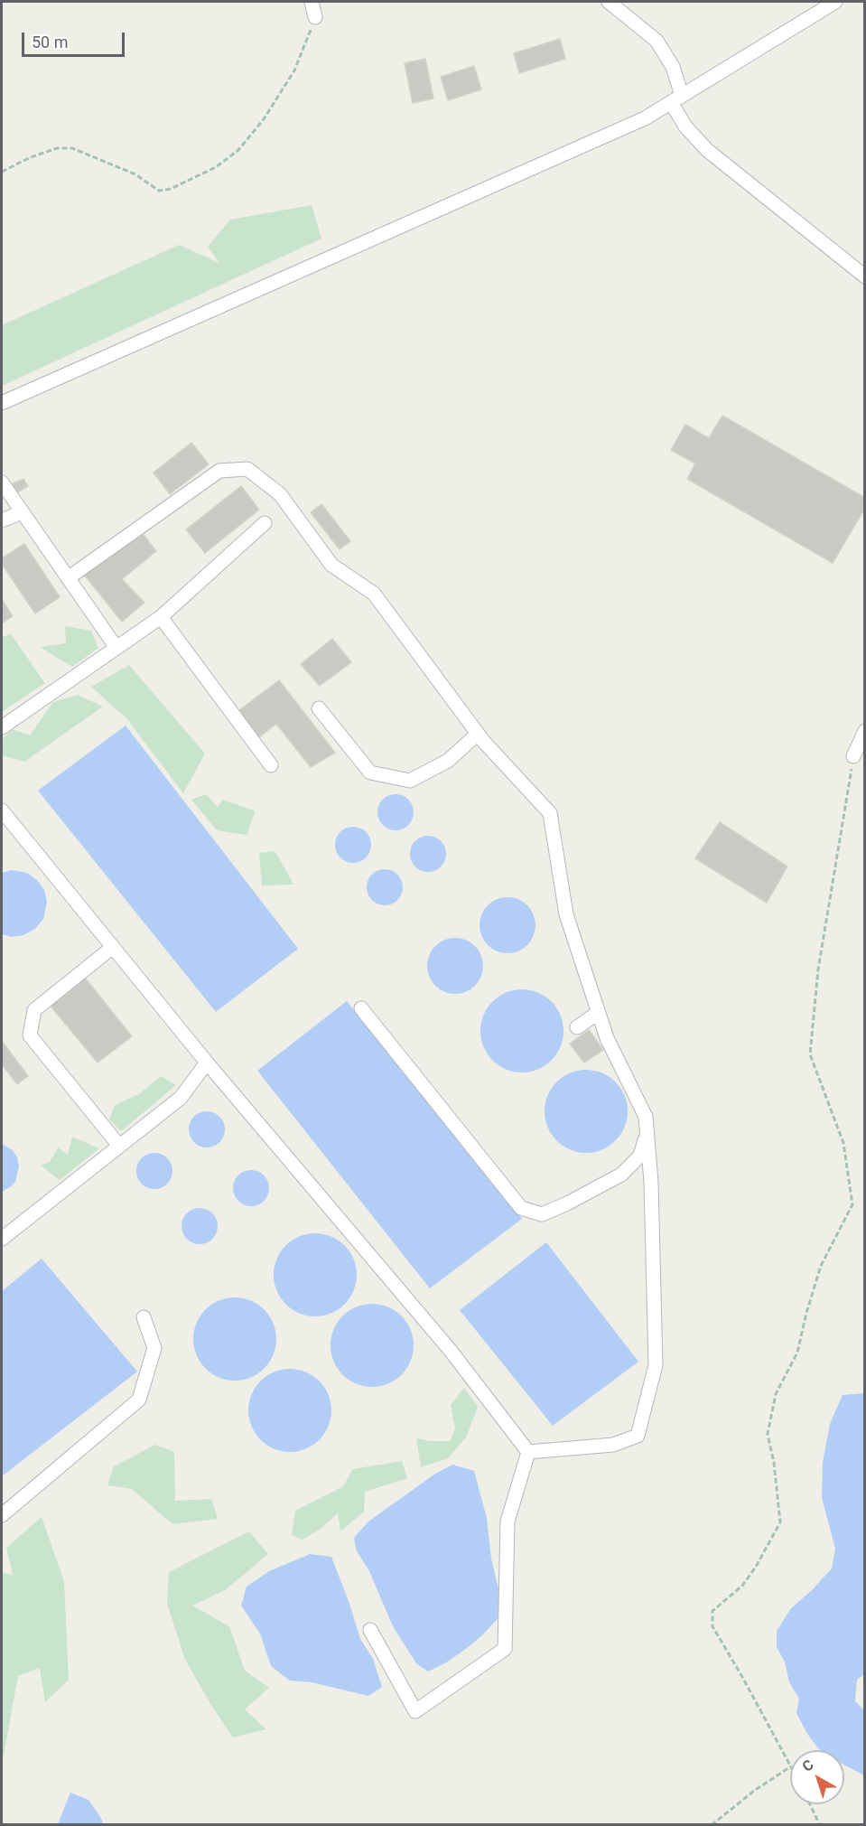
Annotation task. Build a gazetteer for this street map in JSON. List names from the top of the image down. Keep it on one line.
{"scale_bar":"50 m","north":"top left"}
